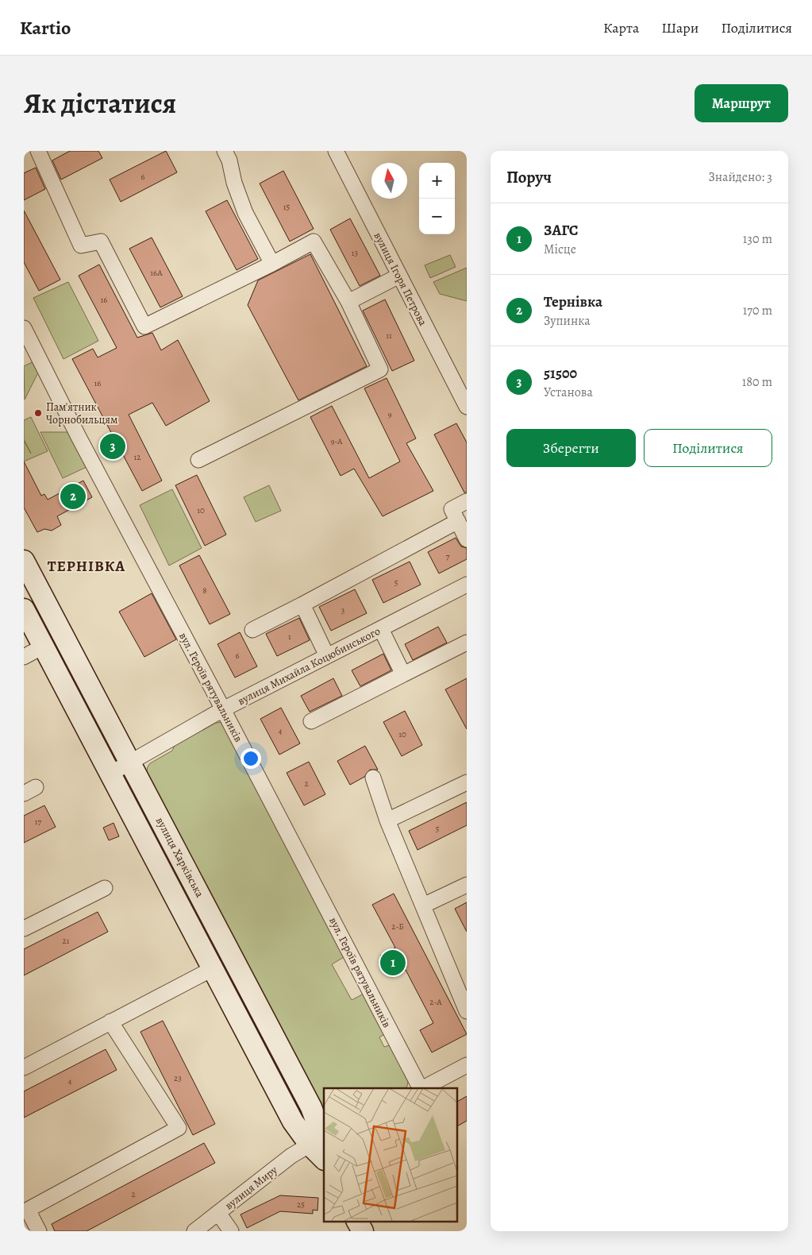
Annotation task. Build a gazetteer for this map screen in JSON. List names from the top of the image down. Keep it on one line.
{"streets":{"street":["вулиця Ігоря Петрова","вулиця Михайла Коцюбинського","вул. Героїв рятувальників","вулиця Харківська","вулиця Миру"]},"crossings":[["вулиця Михайла Коцюбинського","вул. Героїв рятувальників"],["вулиця Михайла Коцюбинського","вулиця Харківська"],["вулиця Харківська","вулиця Миру"]],"districts":["ТЕРНІВКА"],"places":["Пам'ятник Чорнобильцям"],"house_numbers":["6","15","13","16А","16","11","16","9","9-А","12","10","7","5","8","3","1","6","4","10","2","17","5","2-Б","21","2-А","23","4","2","25"],"north":"top","page":{"header":"Kartio","nav":["Карта","Шари","Поділитися"],"title":"Як дістатися","buttons":["Маршрут",["Зберегти","Поділитися"]],"heading":["Поруч","Знайдено: 3"],"map_buttons":["+","−"],"list":[{"mark":"1","name":"ЗАГС","note":"Місце","value":"130 m"},{"mark":"2","name":"Тернівка","note":"Зупинка","value":"170 m"},{"mark":"3","name":"51500","note":"Установа","value":"180 m"}],"pins":["3","2","1"]}}
